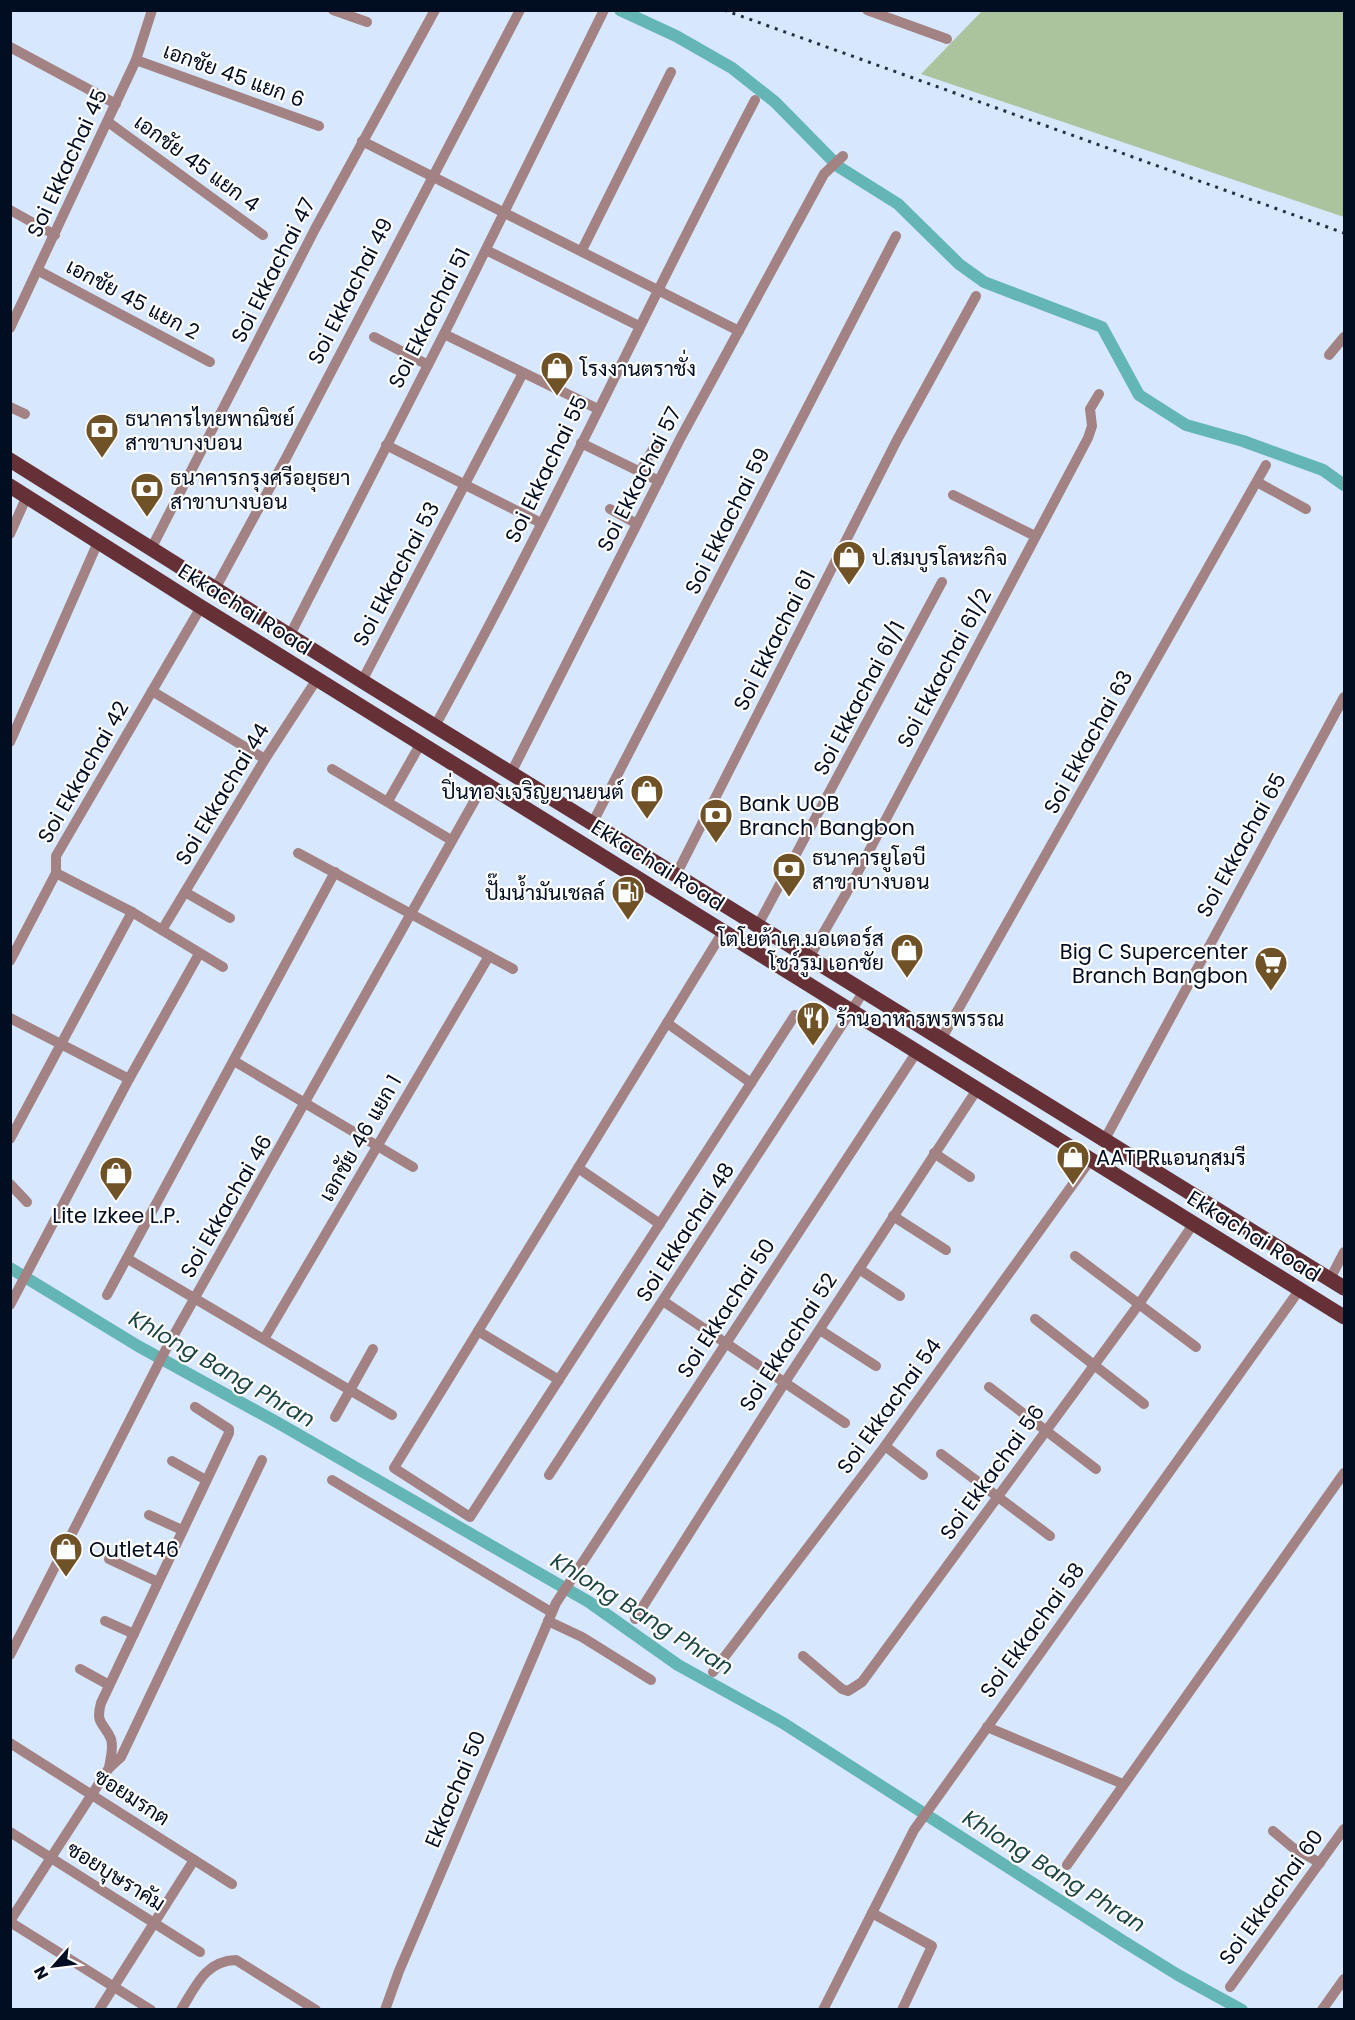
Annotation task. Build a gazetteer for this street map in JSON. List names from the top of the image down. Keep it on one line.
{"streets":{"main road":["Ekkachai Road"],"street":["เอกชัย 45 แยก 6","Soi Ekkachai 45","เอกชัย 45 แยก 4","Soi Ekkachai 47","Soi Ekkachai 49","เอกชัย 45 แยก 2","Soi Ekkachai 51","Soi Ekkachai 55","Soi Ekkachai 57","Soi Ekkachai 59","Soi Ekkachai 53","Soi Ekkachai 61","Soi Ekkachai 61/2","Soi Ekkachai 61/1","Soi Ekkachai 63","Soi Ekkachai 42","Soi Ekkachai 44","Soi Ekkachai 65","เอกชัย 46 แยก 1","Soi Ekkachai 46","Soi Ekkachai 48","Soi Ekkachai 50","Soi Ekkachai 52","Soi Ekkachai 54","Soi Ekkachai 56","Soi Ekkachai 58","Ekkachai 50","ซอยมรกต","ซอยบุษราคัม","Soi Ekkachai 60"]},"crossings":[["เอกชัย 45 แยก 6","Soi Ekkachai 45"],["Soi Ekkachai 45","เอกชัย 45 แยก 4"],["Soi Ekkachai 45","เอกชัย 45 แยก 2"],["Soi Ekkachai 47","Ekkachai Road"],["Soi Ekkachai 49","Ekkachai Road"],["Soi Ekkachai 51","Ekkachai Road"],["Soi Ekkachai 55","Ekkachai Road"],["Soi Ekkachai 57","Ekkachai Road"],["Soi Ekkachai 59","Ekkachai Road"],["Soi Ekkachai 53","Ekkachai Road"],["Ekkachai Road","Soi Ekkachai 61"],["Ekkachai Road","Soi Ekkachai 61/2"],["Ekkachai Road","Soi Ekkachai 61/1"],["Ekkachai Road","Soi Ekkachai 63"],["Ekkachai Road","Soi Ekkachai 42"],["Ekkachai Road","Soi Ekkachai 44"],["Ekkachai Road","Soi Ekkachai 65"],["Ekkachai Road","Soi Ekkachai 46"],["Ekkachai Road","Soi Ekkachai 48"],["Ekkachai Road","Soi Ekkachai 50"],["Ekkachai Road","Soi Ekkachai 52"],["Ekkachai Road","Soi Ekkachai 54"],["Ekkachai Road","Soi Ekkachai 56"],["Ekkachai Road","Soi Ekkachai 58"],["Soi Ekkachai 50","Ekkachai 50"]],"water":["Khlong Bang Phran"],"places":{"shop":["โรงงานตราชั่ง","ป.สมบูรโลหะกิจ","ปิ่นทองเจริญยานยนต์","โตโยต้าเค.มอเตอร์ส โชว์รูม เอกชัย","AATPRแอนกุสมรี","Lite Izkee L.P.","Outlet46"],"bank":["ธนาคารไทยพาณิชย์ สาขาบางบอน","ธนาคารกรุงศรีอยุธยา สาขาบางบอน","Bank UOB Branch Bangbon","ธนาคารยูโอบี สาขาบางบอน"],"fuel station":["ปั๊มน้ำมันเชลล์"],"supermarket":["Big C Supercenter Branch Bangbon"],"restaurant":["ร้านอาหารพรพรรณ"]},"north":"bottom left"}
